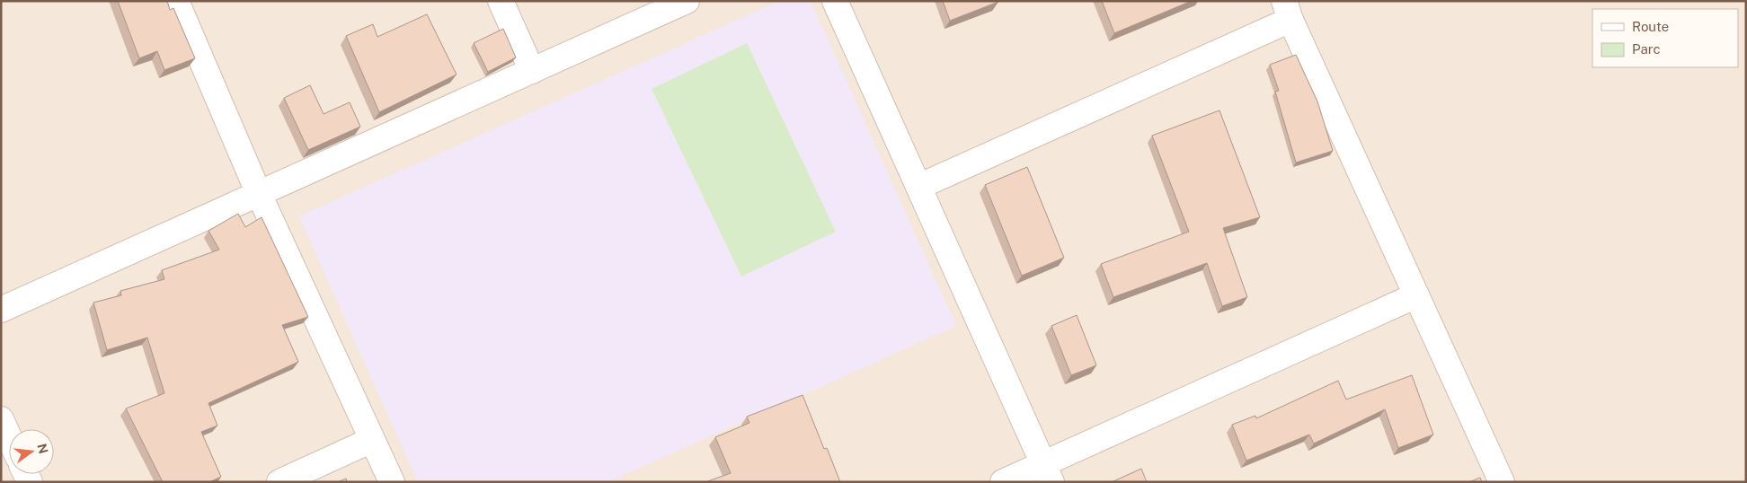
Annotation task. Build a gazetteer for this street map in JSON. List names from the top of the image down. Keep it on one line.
{"legend":["Route","Parc"],"north":"right"}
